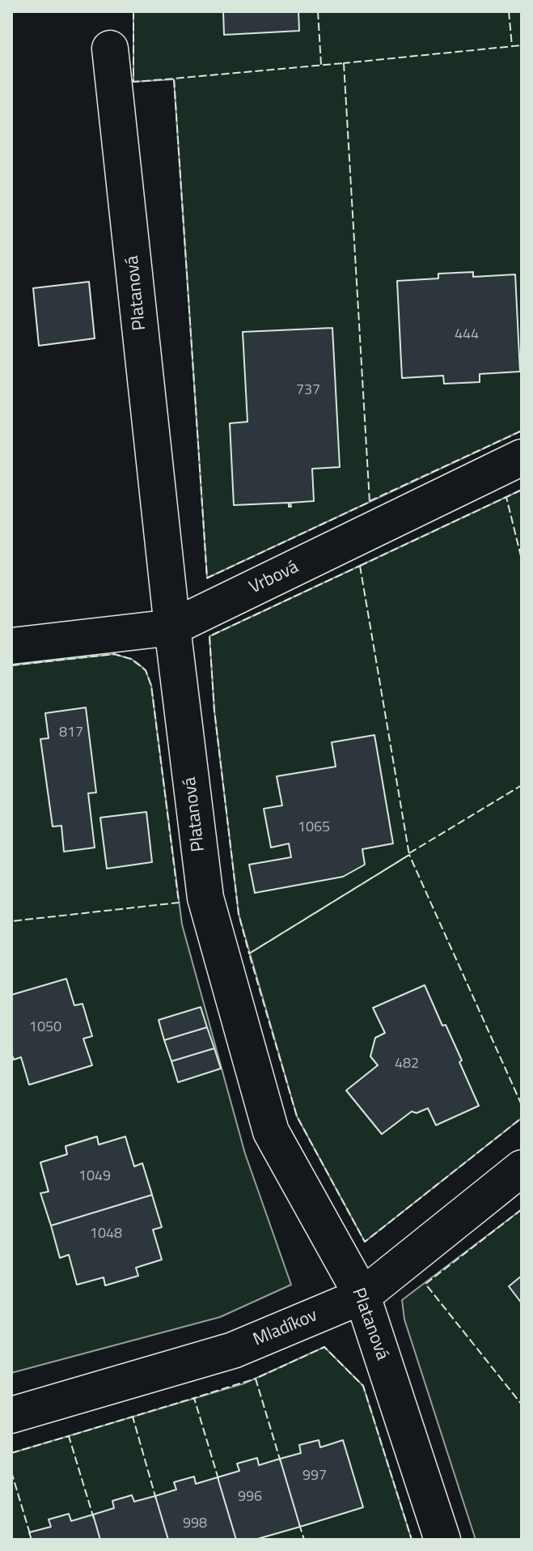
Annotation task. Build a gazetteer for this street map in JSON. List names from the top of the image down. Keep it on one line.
{"streets":{"street":["Platanová","Vrbová","Mladíkov"]},"crossings":[["Platanová","Vrbová"],["Platanová","Mladíkov"]],"house_numbers":["444","737","817","1065","1050","482","1049","1048","997","996","998"]}
